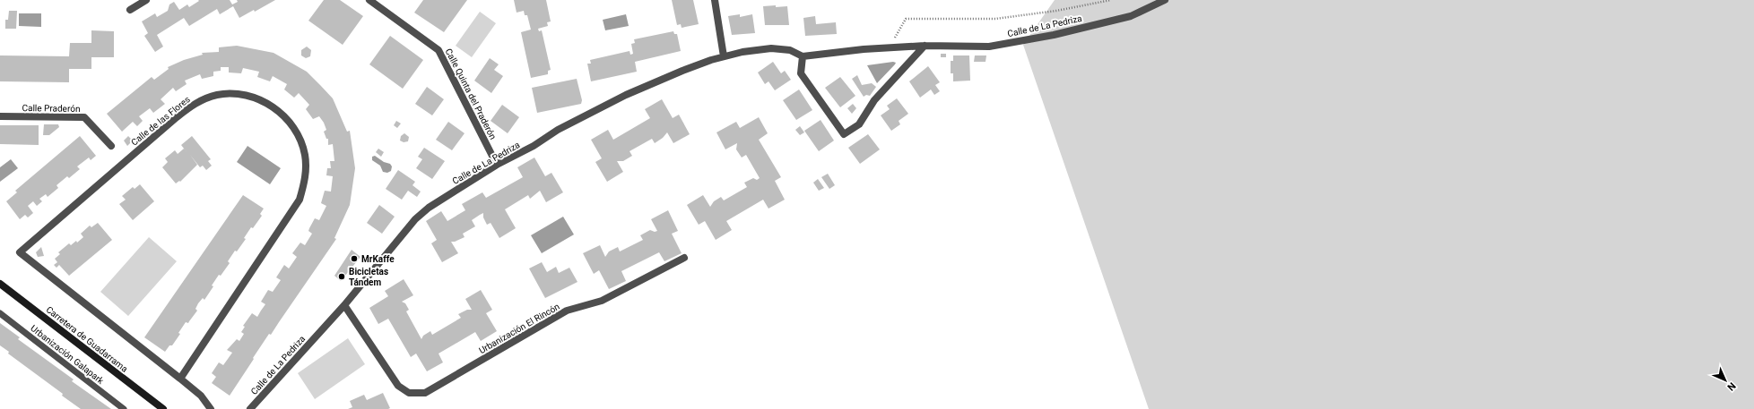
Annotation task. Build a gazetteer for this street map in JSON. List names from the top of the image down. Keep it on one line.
{"streets":{"main road":["Carretera de Guadarrama"],"street":["Calle de La Pedriza","Calle Quinta del Praderón","Calle Praderón","Calle de las Flores","Urbanización El Rincón"],"lane":["Urbanización Galapark"]},"crossings":[["Calle de La Pedriza","Calle Quinta del Praderón"],["Calle de La Pedriza","Urbanización El Rincón"]],"places":["MrKaffe","Bicicletas Tándem"],"north":"bottom right"}
